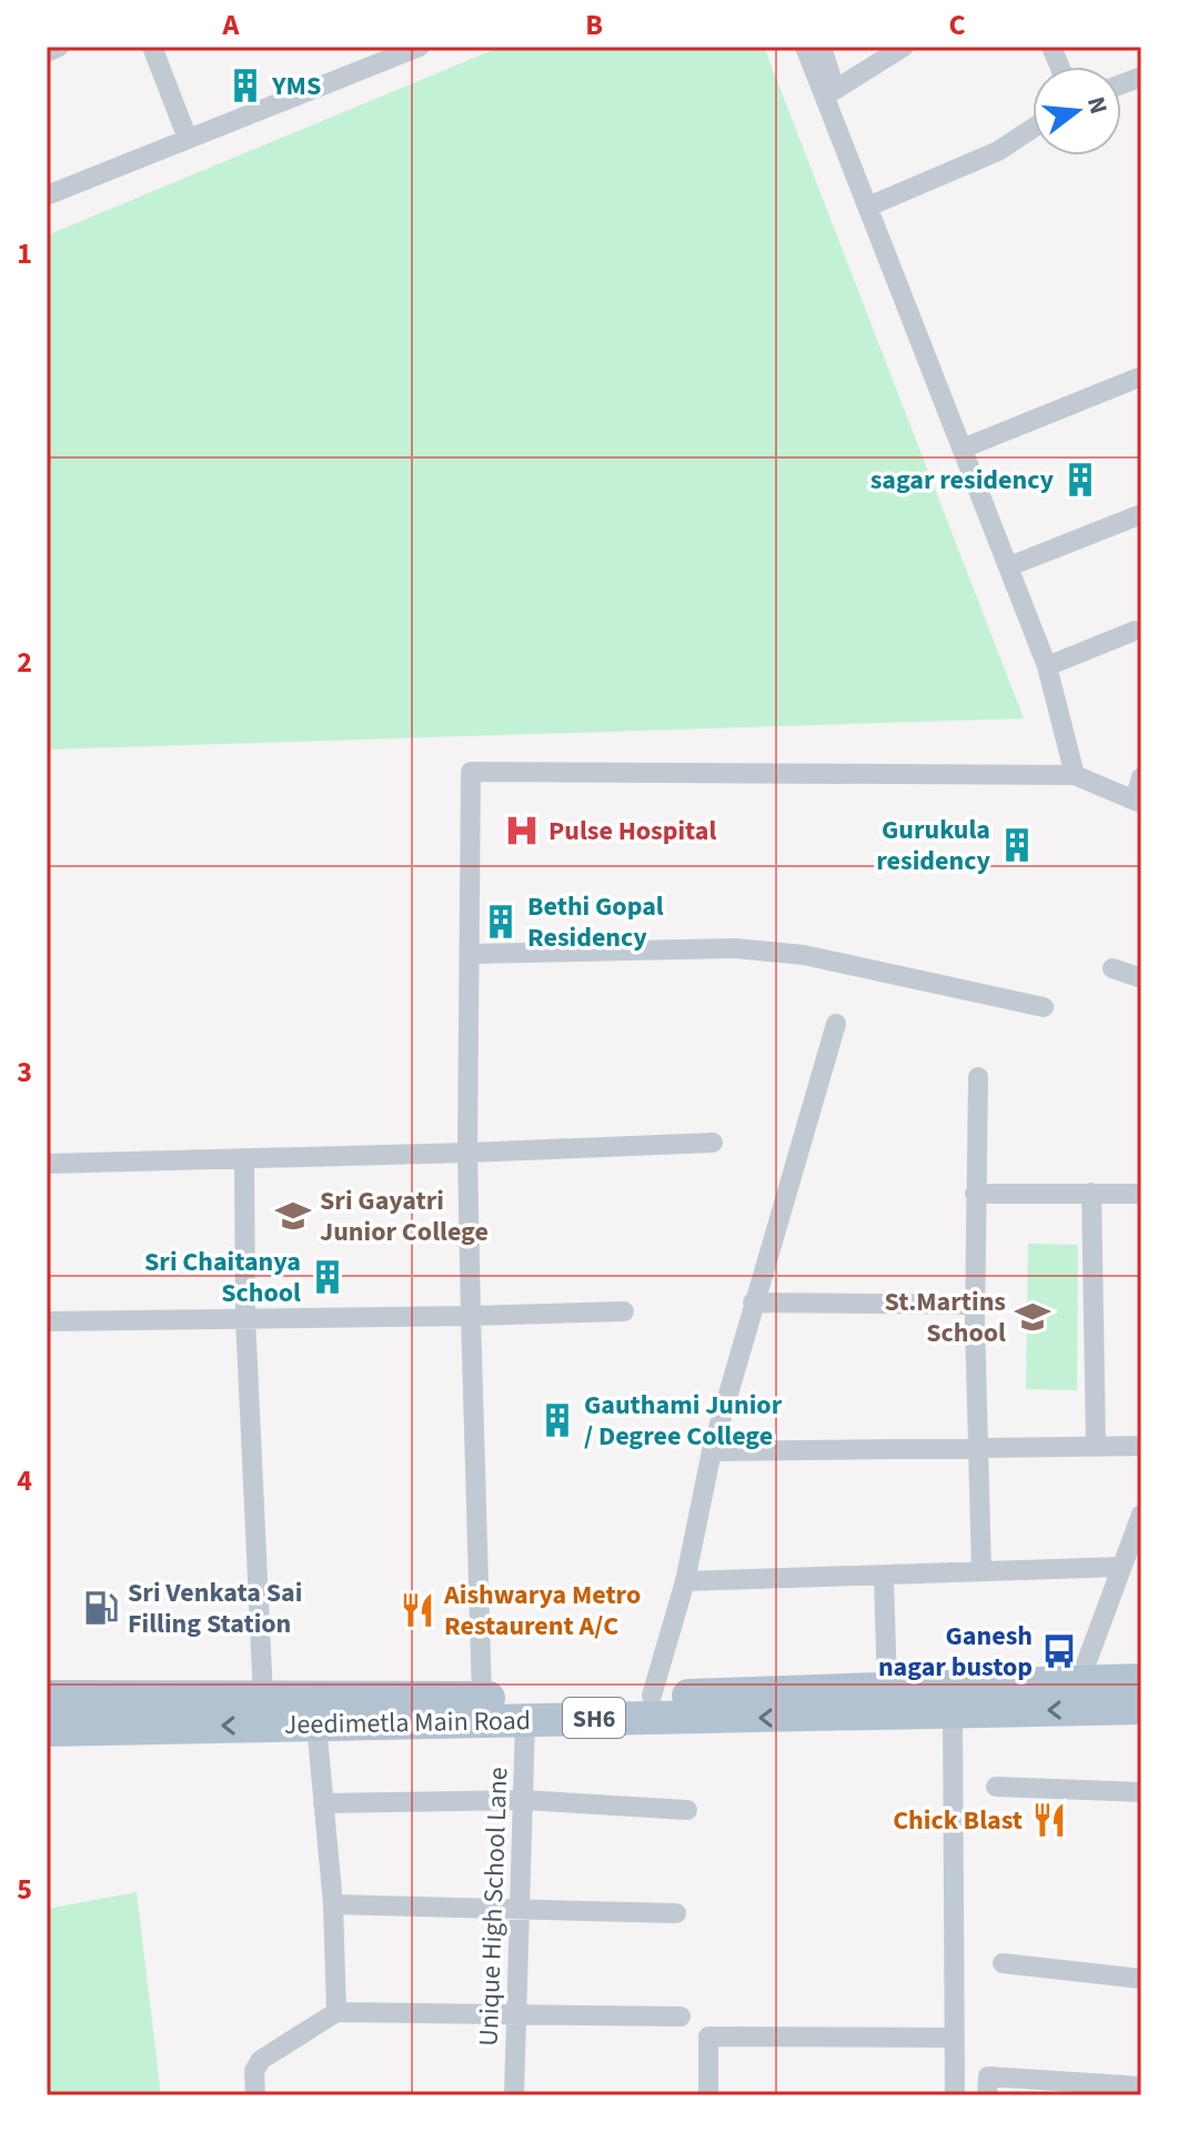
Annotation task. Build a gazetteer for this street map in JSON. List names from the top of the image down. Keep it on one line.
{"streets":{"main road":["SH6","Jeedimetla Main Road"],"street":["Unique High School Lane"]},"crossings":[["Jeedimetla Main Road","Unique High School Lane"]],"places":{"building":["YMS","sagar residency","Gurukula residency","Bethi Gopal Residency","Sri Chaitanya School","Gauthami Junior / Degree College"],"hospital":["Pulse Hospital"],"school or university":["Sri Gayatri Junior College","St.Martins School"],"fuel station":["Sri Venkata Sai Filling Station"],"restaurant":["Aishwarya Metro Restaurent A/C","Chick Blast"],"bus stop":["Ganesh nagar bustop"]},"north":"right","grid":{"columns":["A","B","C"],"rows":["1","2","3","4","5"]}}
